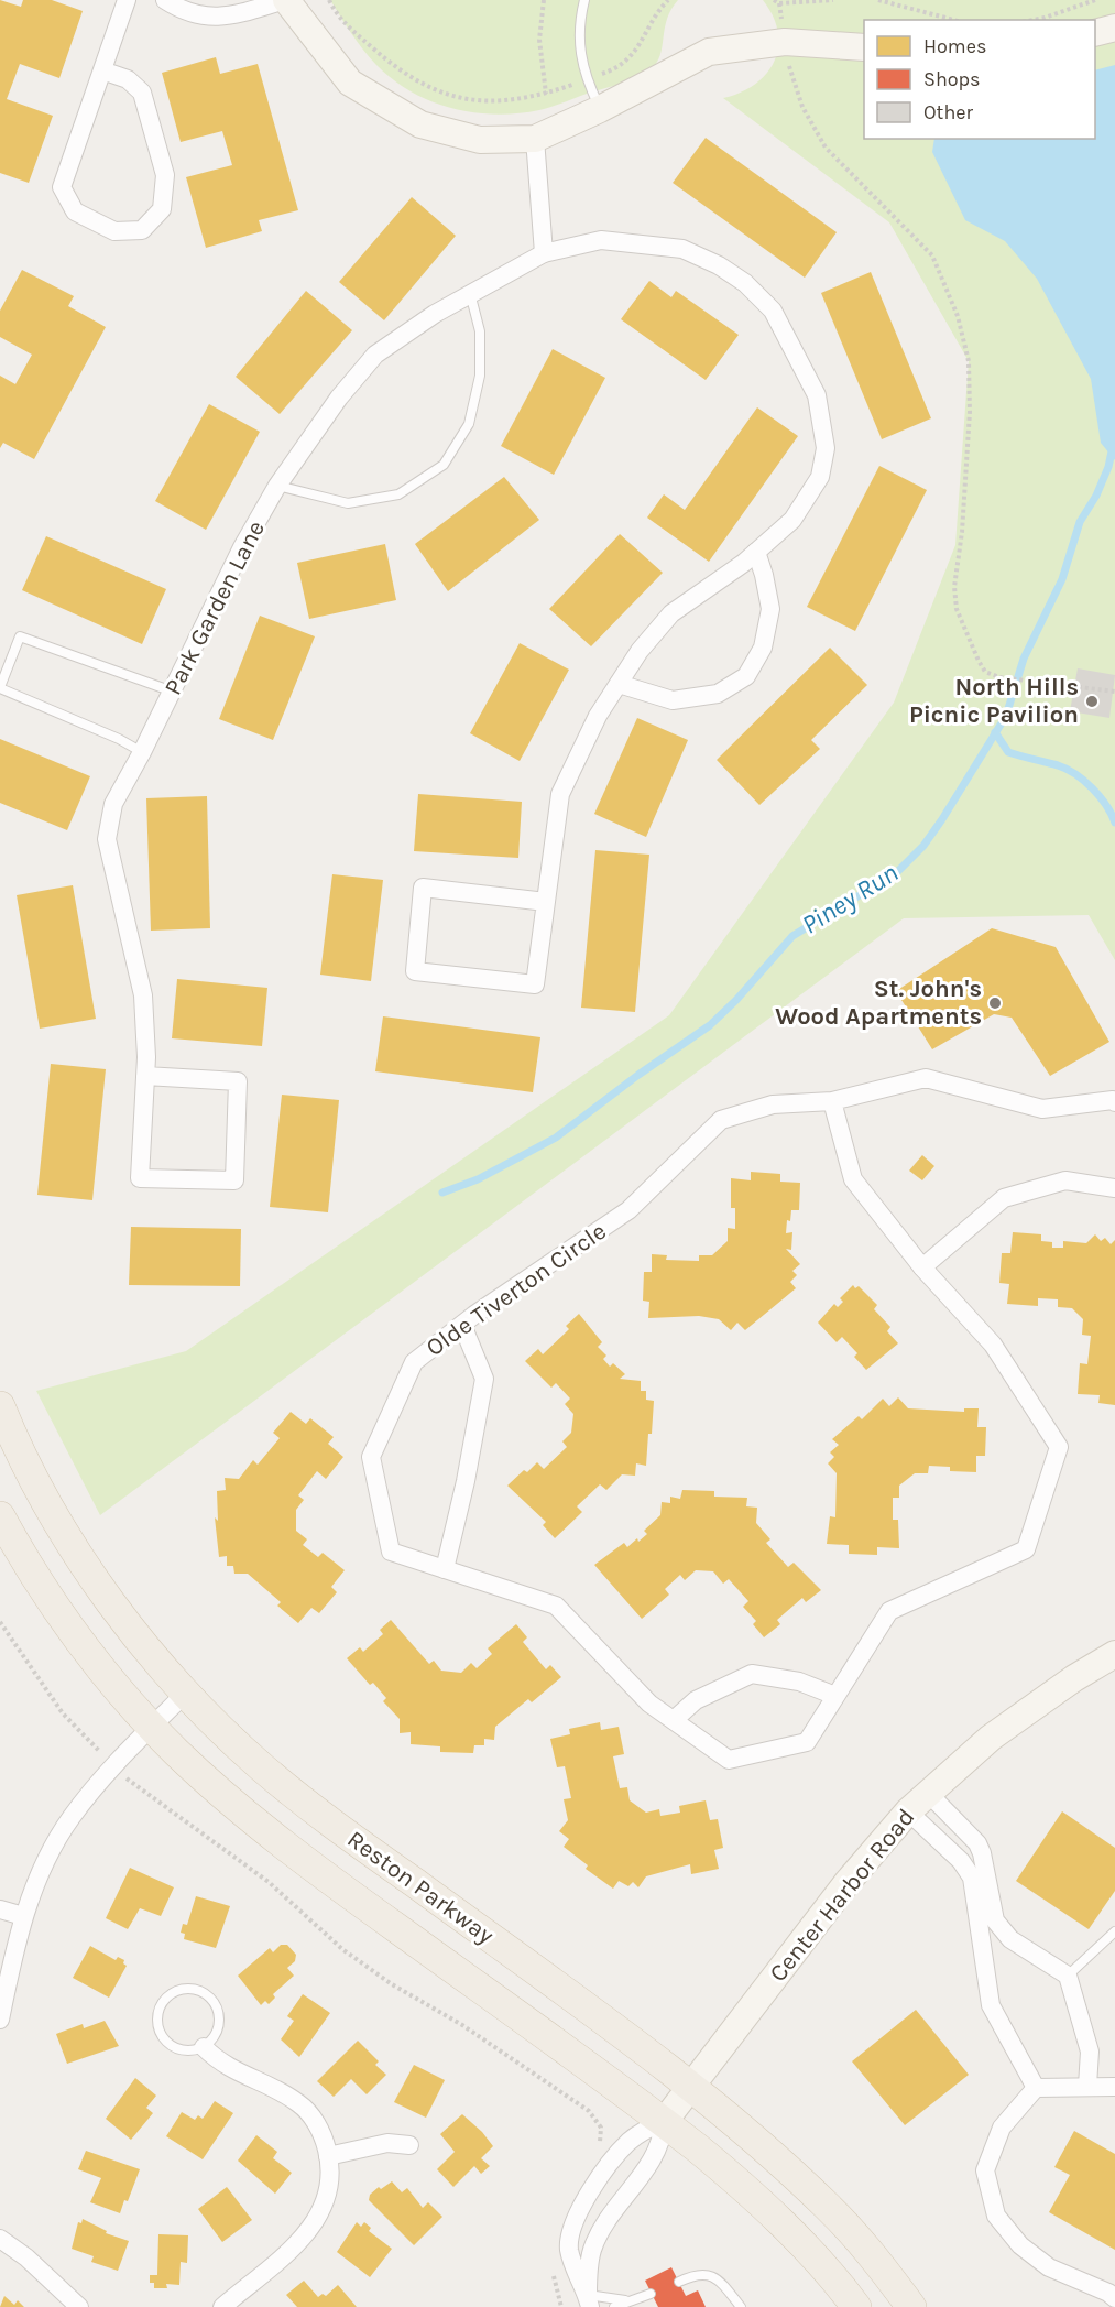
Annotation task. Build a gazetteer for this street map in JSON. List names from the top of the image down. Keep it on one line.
{"streets":{"main road":["Reston Parkway"],"street":["Park Garden Lane","Olde Tiverton Circle","Center Harbor Road"]},"crossings":[["Reston Parkway","Center Harbor Road"]],"water":["Piney Run"],"places":["North Hills Picnic Pavilion","St. John's Wood Apartments"],"legend":["Homes","Shops","Other"]}
